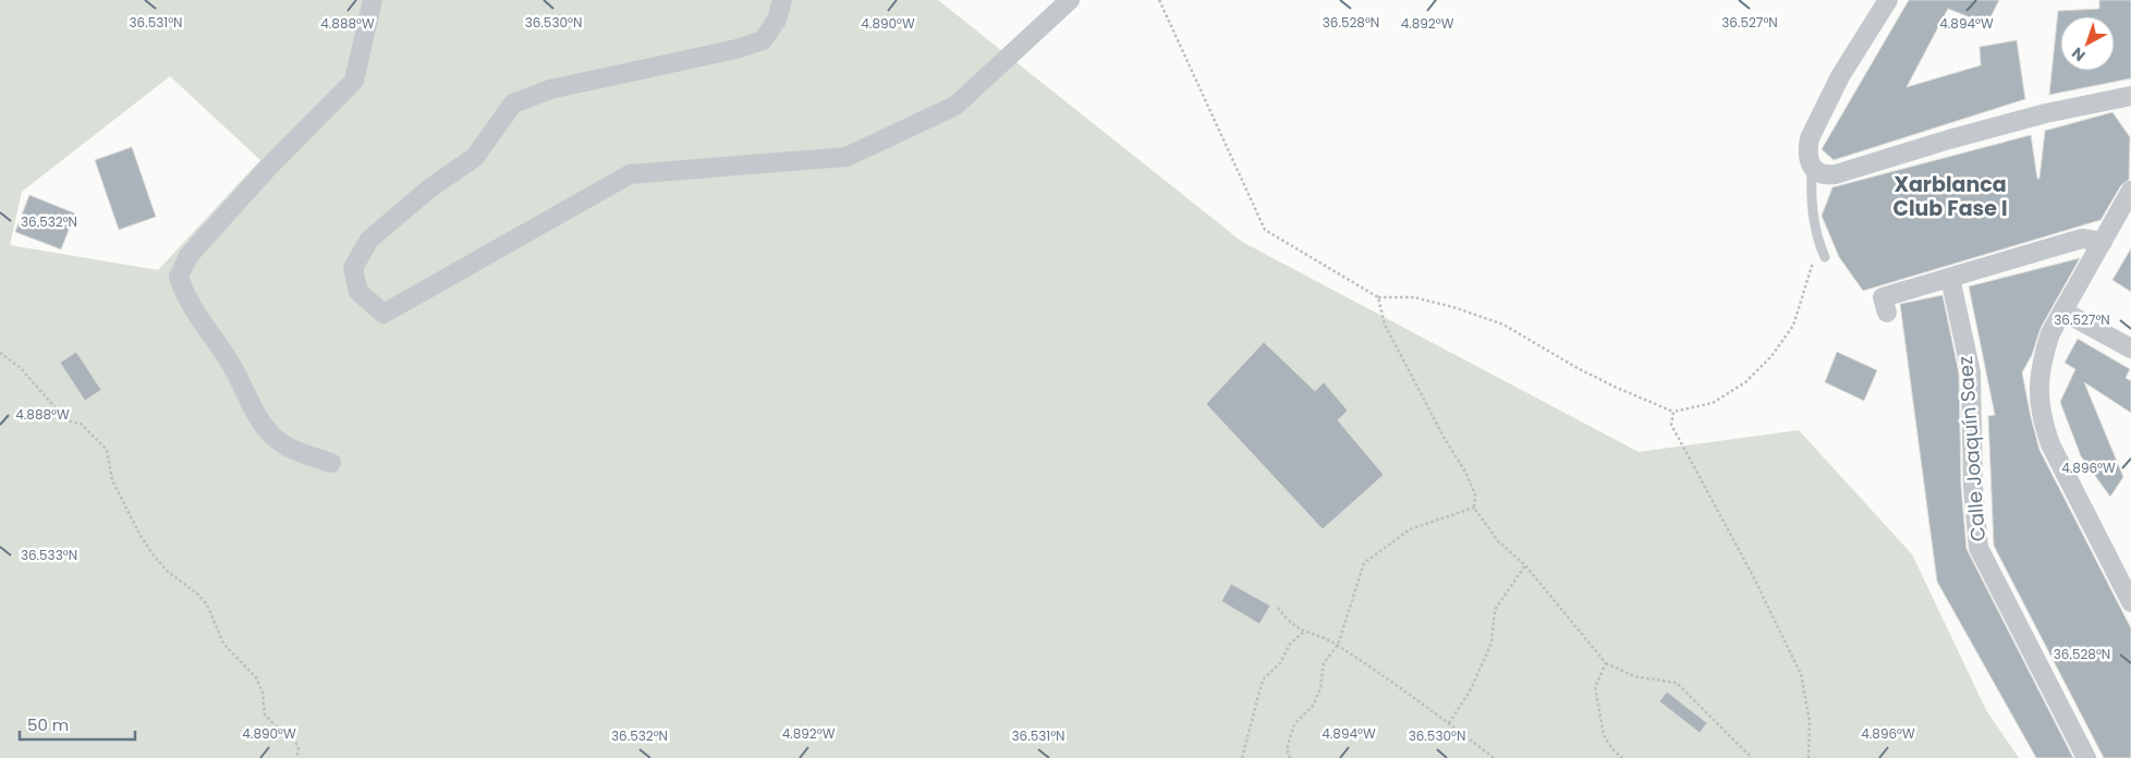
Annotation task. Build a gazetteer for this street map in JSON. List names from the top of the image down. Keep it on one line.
{"streets":{"street":["Calle Joaquín Saez"]},"districts":["Xarblanca Club Fase I"],"scale_bar":"50 m","north":"bottom left","coordinates":["36.528°N","36.527°N","36.531°N","36.530°N","4.888°W","4.890°W","4.892°W","4.894°W","36.532°N","4.896°W","36.533°N"]}
